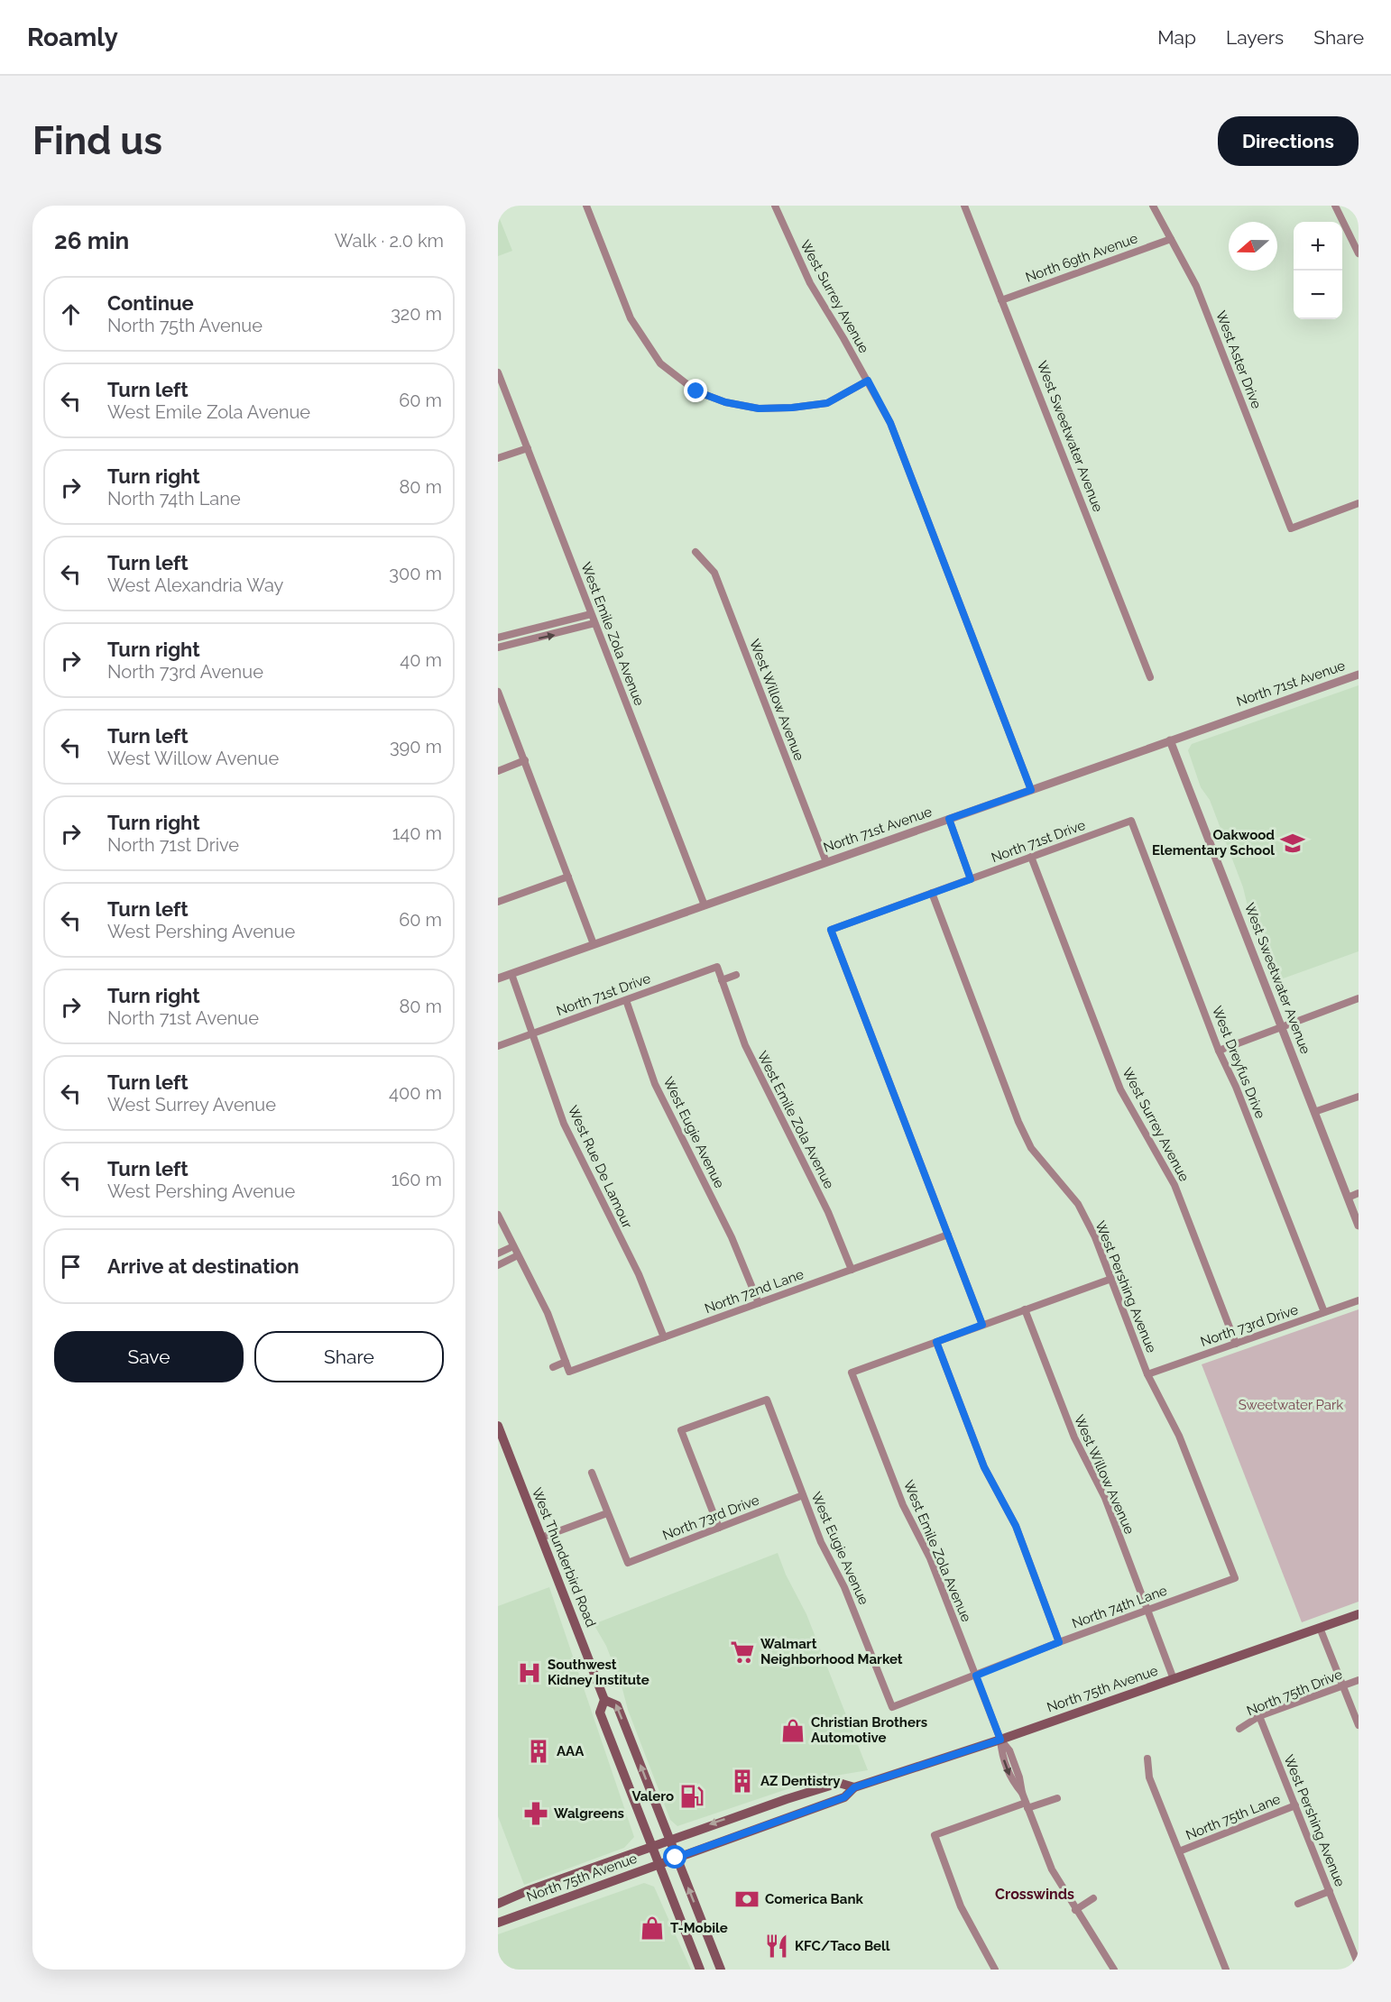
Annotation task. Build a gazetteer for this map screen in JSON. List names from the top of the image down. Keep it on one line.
{"streets":{"main road":["West Thunderbird Road","North 75th Avenue"],"street":["North 69th Avenue","West Surrey Avenue","West Aster Drive","West Sweetwater Avenue","West Emile Zola Avenue","North 71st Avenue","West Willow Avenue","North 71st Drive","West Dreyfus Drive","West Eugie Avenue","West Rue De Lamour","West Pershing Avenue","North 72nd Lane","North 73rd Drive","North 74th Lane","North 75th Drive","North 75th Lane"]},"crossings":[["North 69th Avenue","West Aster Drive"],["North 69th Avenue","West Sweetwater Avenue"],["West Surrey Avenue","North 71st Avenue"],["West Surrey Avenue","North 71st Drive"],["West Surrey Avenue","North 73rd Drive"],["West Sweetwater Avenue","North 71st Avenue"],["West Emile Zola Avenue","North 71st Avenue"],["West Emile Zola Avenue","North 71st Drive"],["West Emile Zola Avenue","North 72nd Lane"],["West Emile Zola Avenue","North 74th Lane"],["West Emile Zola Avenue","North 75th Avenue"],["North 71st Avenue","West Willow Avenue"],["North 71st Avenue","West Rue De Lamour"],["West Willow Avenue","North 74th Lane"],["West Willow Avenue","North 75th Avenue"],["North 71st Drive","West Dreyfus Drive"],["North 71st Drive","West Eugie Avenue"],["North 71st Drive","West Rue De Lamour"],["North 71st Drive","West Pershing Avenue"],["North 71st Drive","North 72nd Lane"],["West Dreyfus Drive","North 73rd Drive"],["West Eugie Avenue","North 72nd Lane"],["West Eugie Avenue","North 73rd Drive"],["West Eugie Avenue","North 74th Lane"],["West Rue De Lamour","North 72nd Lane"],["West Pershing Avenue","North 73rd Drive"],["West Pershing Avenue","North 74th Lane"],["West Pershing Avenue","North 75th Drive"],["West Pershing Avenue","North 75th Lane"],["West Thunderbird Road","North 75th Avenue"]],"districts":["Crosswinds"],"parks":["Sweetwater Park"],"places":{"school or university":["Oakwood Elementary School"],"supermarket":["Walmart Neighborhood Market"],"hospital":["Southwest Kidney Institute"],"shop":["Christian Brothers Automotive","T-Mobile"],"building":["AAA","AZ Dentistry"],"fuel station":["Valero"],"pharmacy":["Walgreens"],"bank":["Comerica Bank"],"restaurant":["KFC/Taco Bell"]},"north":"left","page":{"header":"Roamly","nav":["Map","Layers","Share"],"buttons":["Directions",["Save","Share"]],"title":"Find us","heading":["26 min","Walk · 2.0 km"],"map_buttons":["+","−"],"list":[["Continue","North 75th Avenue","320 m"],["Turn left","West Emile Zola Avenue","60 m"],["Turn right","North 74th Lane","80 m"],["Turn left","West Alexandria Way","300 m"],["Turn right","North 73rd Avenue","40 m"],["Turn left","West Willow Avenue","390 m"],["Turn right","North 71st Drive","140 m"],["Turn left","West Pershing Avenue","60 m"],["Turn right","North 71st Avenue","80 m"],["Turn left","West Surrey Avenue","400 m"],["Turn left","West Pershing Avenue","160 m"],"Arrive at destination"]}}
